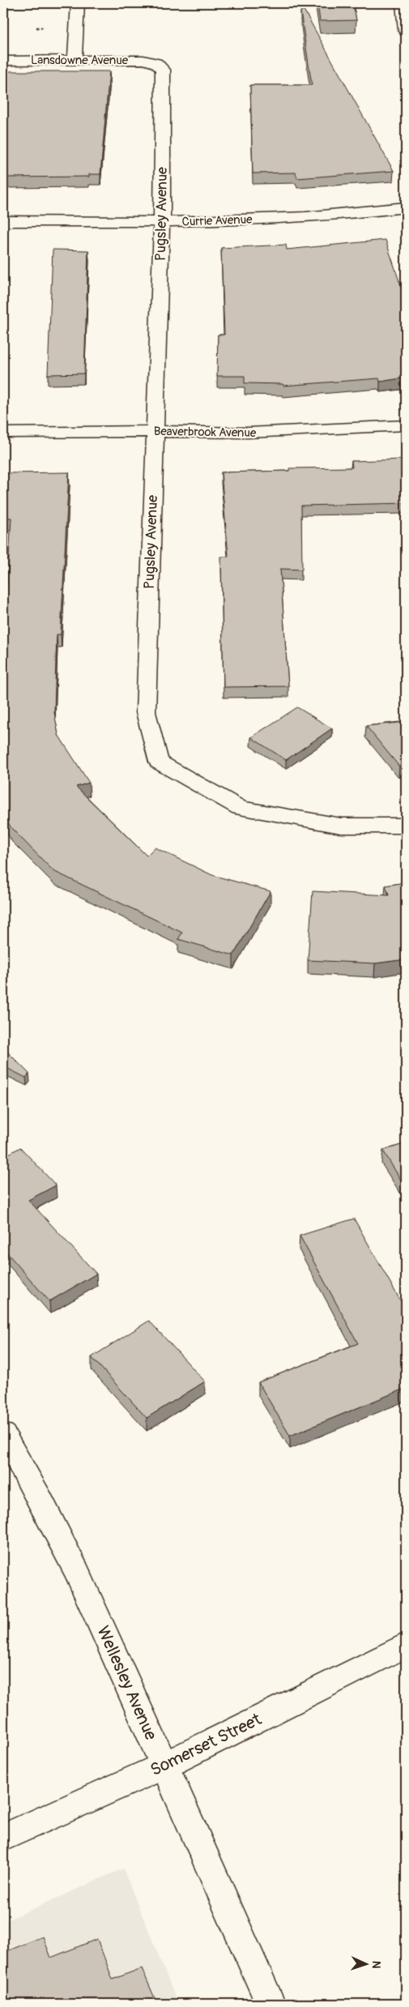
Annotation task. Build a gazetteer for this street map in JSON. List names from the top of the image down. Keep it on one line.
{"streets":{"street":["Lansdowne Avenue","Pugsley Avenue","Currie Avenue","Beaverbrook Avenue","Wellesley Avenue","Somerset Street"]},"crossings":[["Lansdowne Avenue","Pugsley Avenue"],["Pugsley Avenue","Currie Avenue"],["Pugsley Avenue","Beaverbrook Avenue"],["Wellesley Avenue","Somerset Street"]],"north":"right"}
